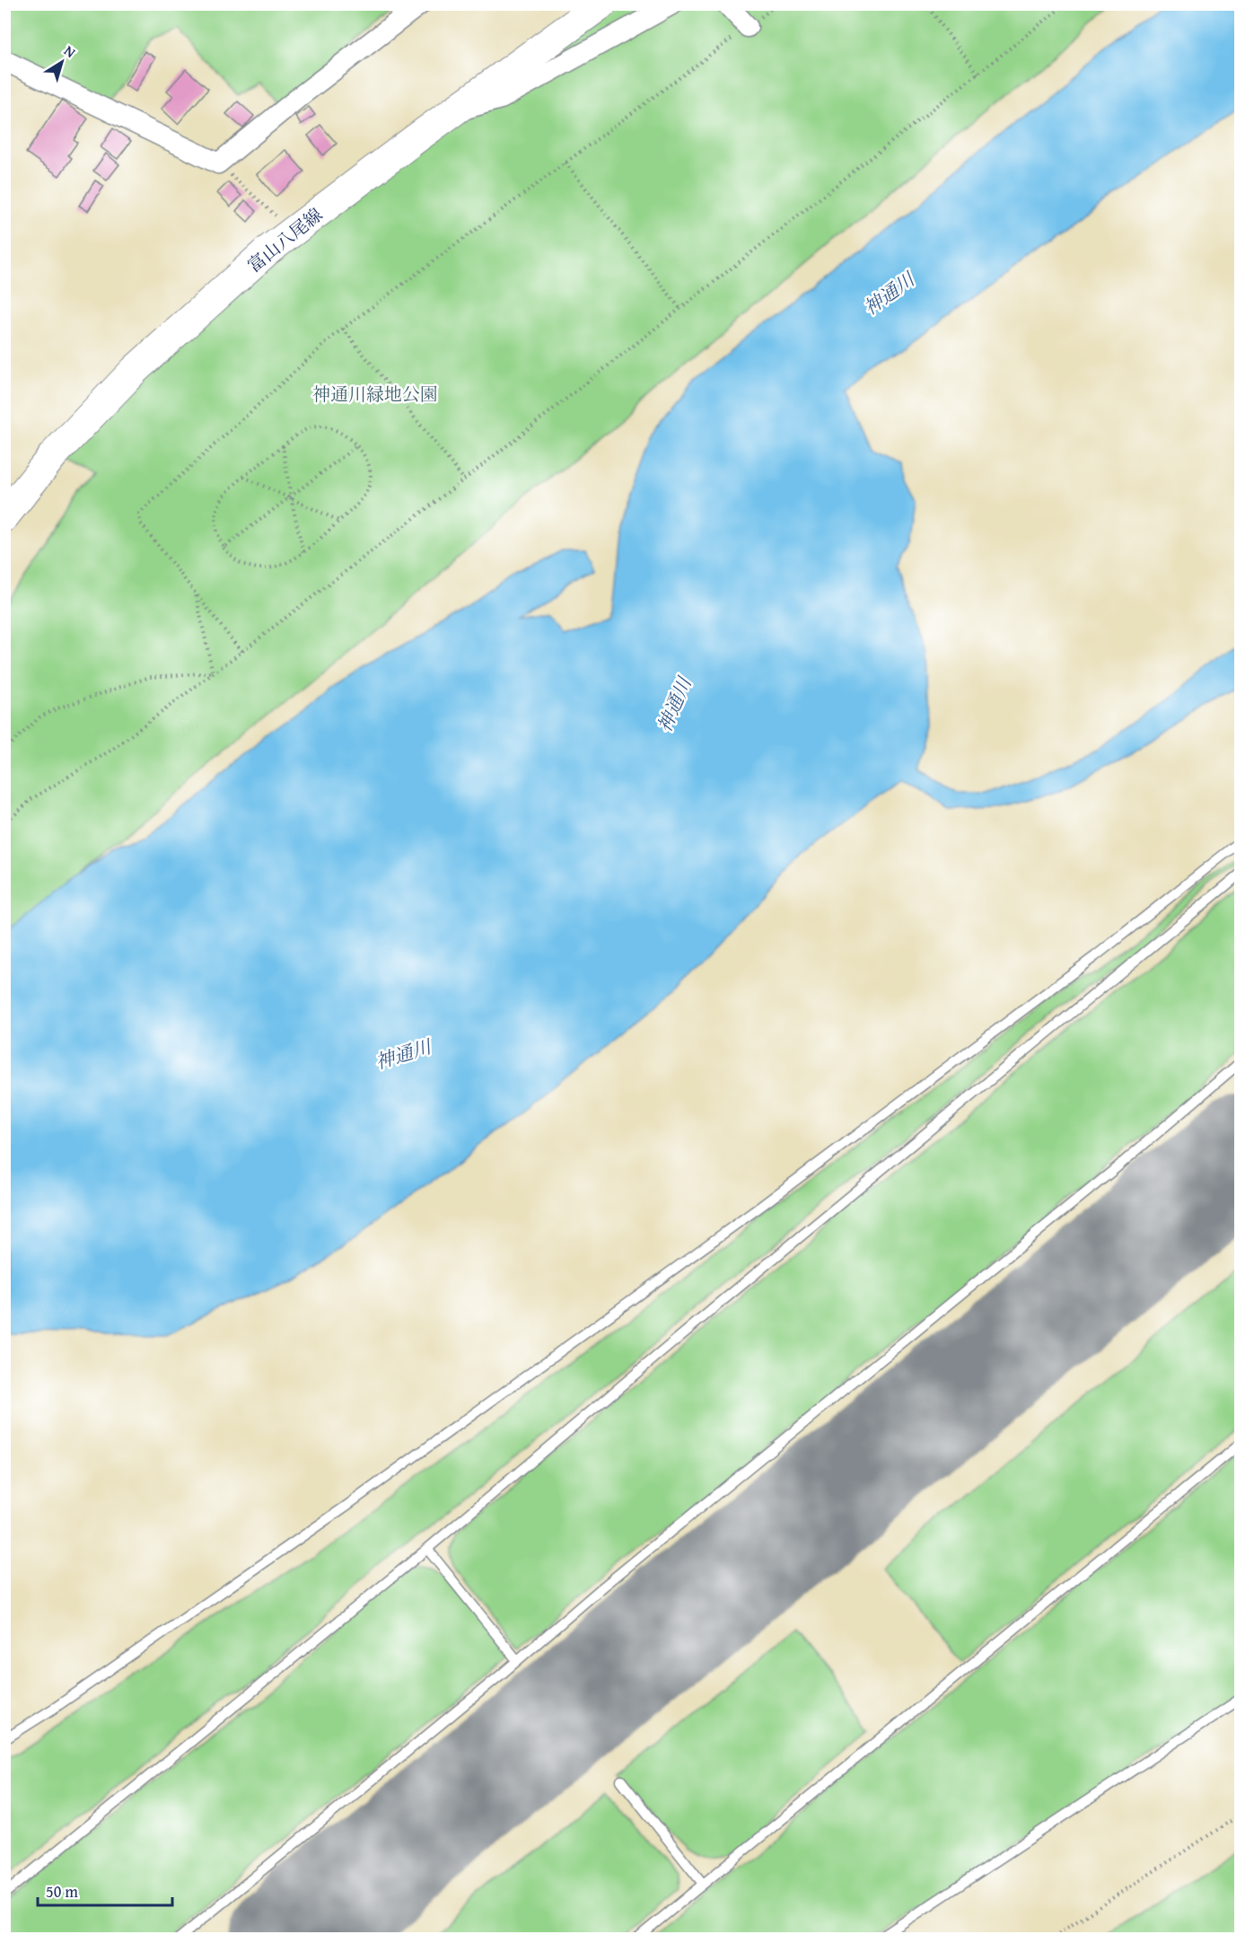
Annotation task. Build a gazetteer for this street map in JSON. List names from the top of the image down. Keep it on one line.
{"streets":{"main road":["富山八尾線"]},"water":["神通川"],"parks":["神通川緑地公園"],"scale_bar":"50 m","north":"top right"}
